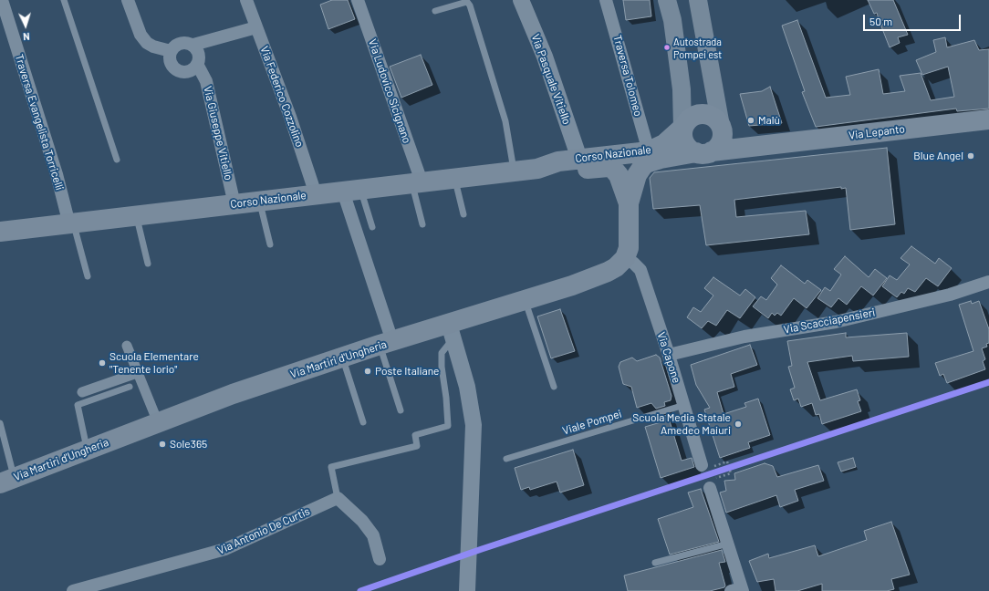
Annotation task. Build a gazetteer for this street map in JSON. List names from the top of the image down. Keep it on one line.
{"streets":{"main road":["Via Lepanto","Corso Nazionale","Via Martiri d'Ungheria"],"street":["Traversa Tolomeo","Via Pasquale Vitiello","Via Ludovico Sicignano","Via Federico Cozzolino","Traversa Evangelista Torricelli","Via Giuseppe Vitiello","Via Scacciapensieri","Via Capone","Via Antonio De Curtis"],"lane":["Viale Pompei"]},"crossings":[["Traversa Tolomeo","Corso Nazionale"],["Via Pasquale Vitiello","Corso Nazionale"],["Via Ludovico Sicignano","Corso Nazionale"],["Via Federico Cozzolino","Corso Nazionale"],["Traversa Evangelista Torricelli","Corso Nazionale"],["Via Lepanto","Corso Nazionale"],["Via Giuseppe Vitiello","Corso Nazionale"],["Via Scacciapensieri","Via Capone"],["Via Capone","Via Martiri d'Ungheria"],["Via Capone","Viale Pompei"]],"places":["Autostrada Pompei est","Malù","Blue Angel","Scuola Elementare \"Tenente Iorio\"","Poste Italiane","Scuola Media Statale Amedeo Maiuri","Sole365"],"scale_bar":"50 m","north":"bottom"}
